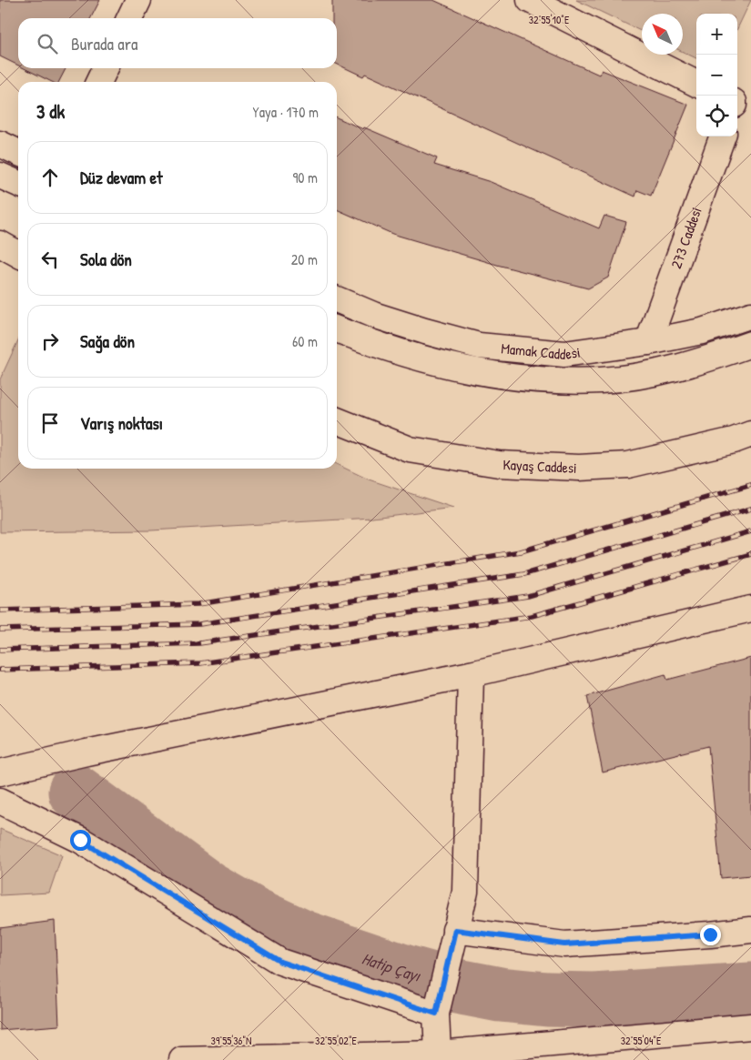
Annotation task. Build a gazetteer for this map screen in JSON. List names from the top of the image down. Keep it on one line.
{"streets":{"street":["273 Caddesi","Mamak Caddesi","Kayaş Caddesi"]},"crossings":[["273 Caddesi","Mamak Caddesi"]],"water":["Hatip Çayı"],"north":"top left","page":{"map_buttons":["+","−"],"search":"Burada ara","heading":["3 dk","Yaya · 170 m"],"list":[["Düz devam et","90 m"],["Sola dön","20 m"],["Sağa dön","60 m"],"Varış noktası"]},"coordinates":["32°55'10\"E","32°55'02\"E","32°55'04\"E","39°55'36\"N"]}
